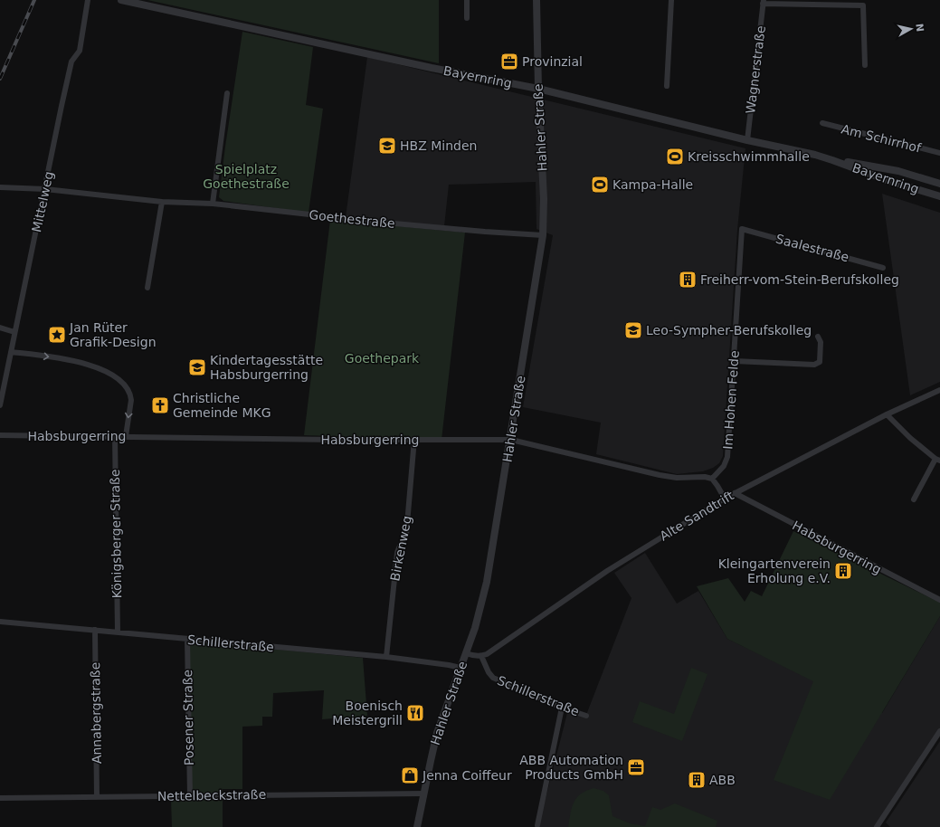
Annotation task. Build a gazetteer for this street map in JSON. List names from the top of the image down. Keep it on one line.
{"streets":{"street":["Wagnerstraße","Bayernring","Hahler Straße","Am Schirrhof","Mittelweg","Goethestraße","Saalestraße","Im Hohen Felde","Habsburgerring","Alte Sandtrift","Königsberger Straße","Birkenweg","Schillerstraße","Annabergstraße","Posener Straße","Nettelbeckstraße"]},"crossings":[["Wagnerstraße","Bayernring"],["Bayernring","Hahler Straße"],["Hahler Straße","Goethestraße"],["Hahler Straße","Habsburgerring"],["Hahler Straße","Schillerstraße"],["Hahler Straße","Nettelbeckstraße"],["Mittelweg","Goethestraße"],["Saalestraße","Im Hohen Felde"],["Im Hohen Felde","Habsburgerring"],["Habsburgerring","Alte Sandtrift"],["Habsburgerring","Königsberger Straße"],["Habsburgerring","Birkenweg"],["Alte Sandtrift","Schillerstraße"],["Königsberger Straße","Schillerstraße"],["Birkenweg","Schillerstraße"],["Schillerstraße","Annabergstraße"],["Schillerstraße","Posener Straße"],["Annabergstraße","Nettelbeckstraße"],["Posener Straße","Nettelbeckstraße"]],"parks":["Spielplatz Goethestraße","Goethepark"],"places":{"office":["Provinzial","ABB Automation Products GmbH"],"school or university":["HBZ Minden","Leo-Sympher-Berufskolleg","Kindertagesstätte Habsburgerring"],"sports":["Kreisschwimmhalle","Kampa-Halle"],"building":["Freiherr-vom-Stein-Berufskolleg","Kleingartenverein Erholung e.V.","ABB"],"place":["Jan Rüter Grafik-Design"],"church":["Christliche Gemeinde MKG"],"restaurant":["Boenisch Meistergrill"],"shop":["Jenna Coiffeur"]},"north":"right"}
